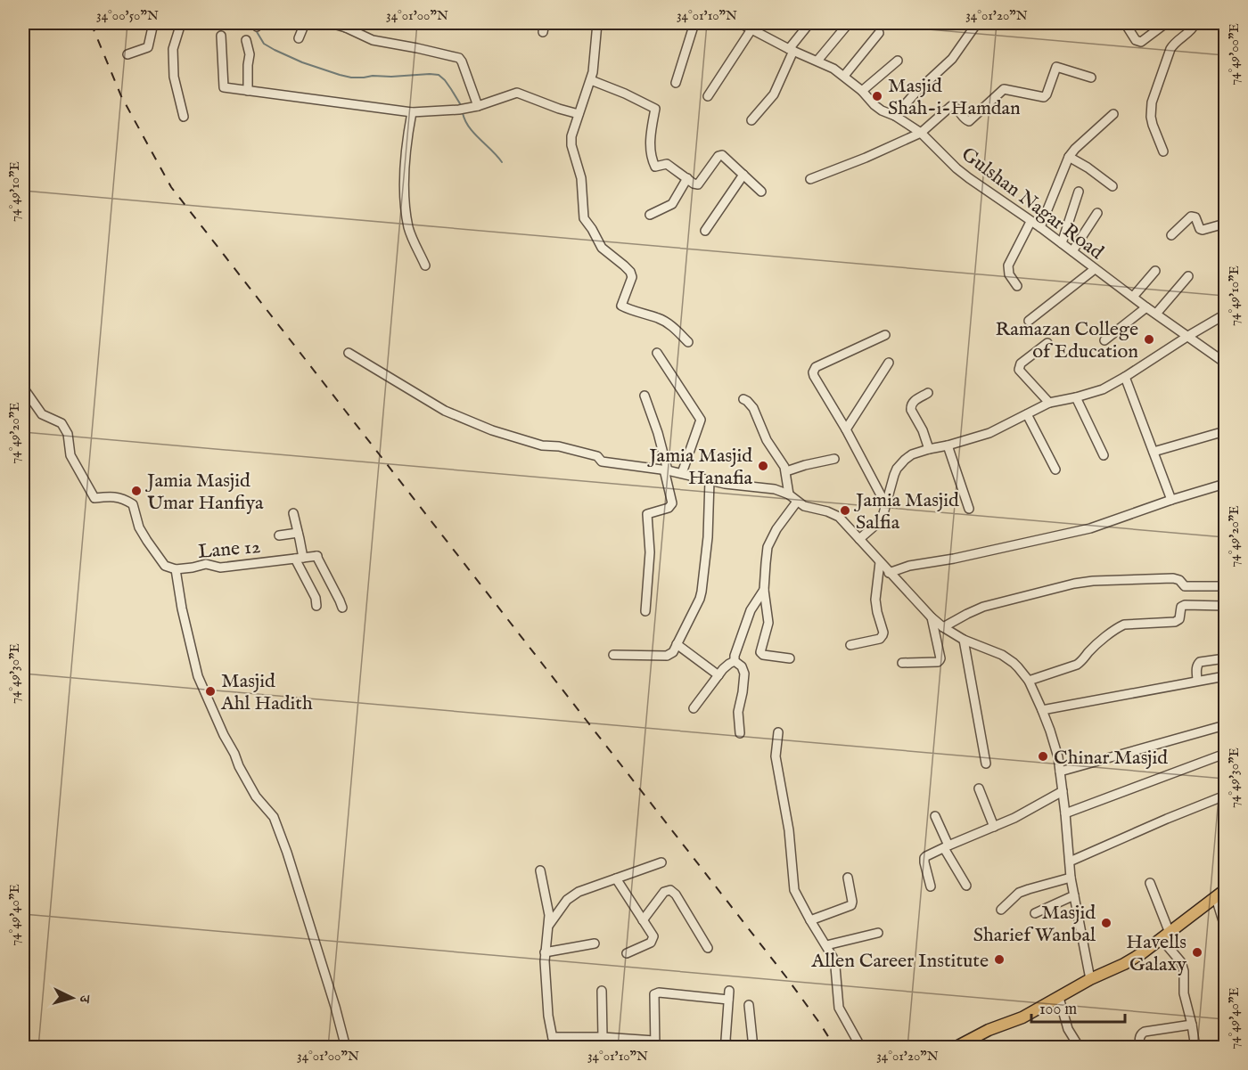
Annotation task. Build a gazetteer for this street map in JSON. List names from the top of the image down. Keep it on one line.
{"streets":{"street":["Gulshan Nagar Road","Lane 12"]},"places":["Masjid Shah-i-Hamdan","Ramazan College of Education","Jamia Masjid Hanafia","Jamia Masjid Umar Hanfiya","Jamia Masjid Salfia","Masjid Ahl Hadith","Chinar Masjid","Masjid Sharief Wanbal","Havells Galaxy","Allen Career Institute"],"scale_bar":"100 m","north":"right","coordinates":["34°00'50\"N","34°01'00\"N","34°01'10\"N","34°01'20\"N","74°49'00\"E","74°49'10\"E","74°49'20\"E","74°49'30\"E","74°49'40\"E"]}
